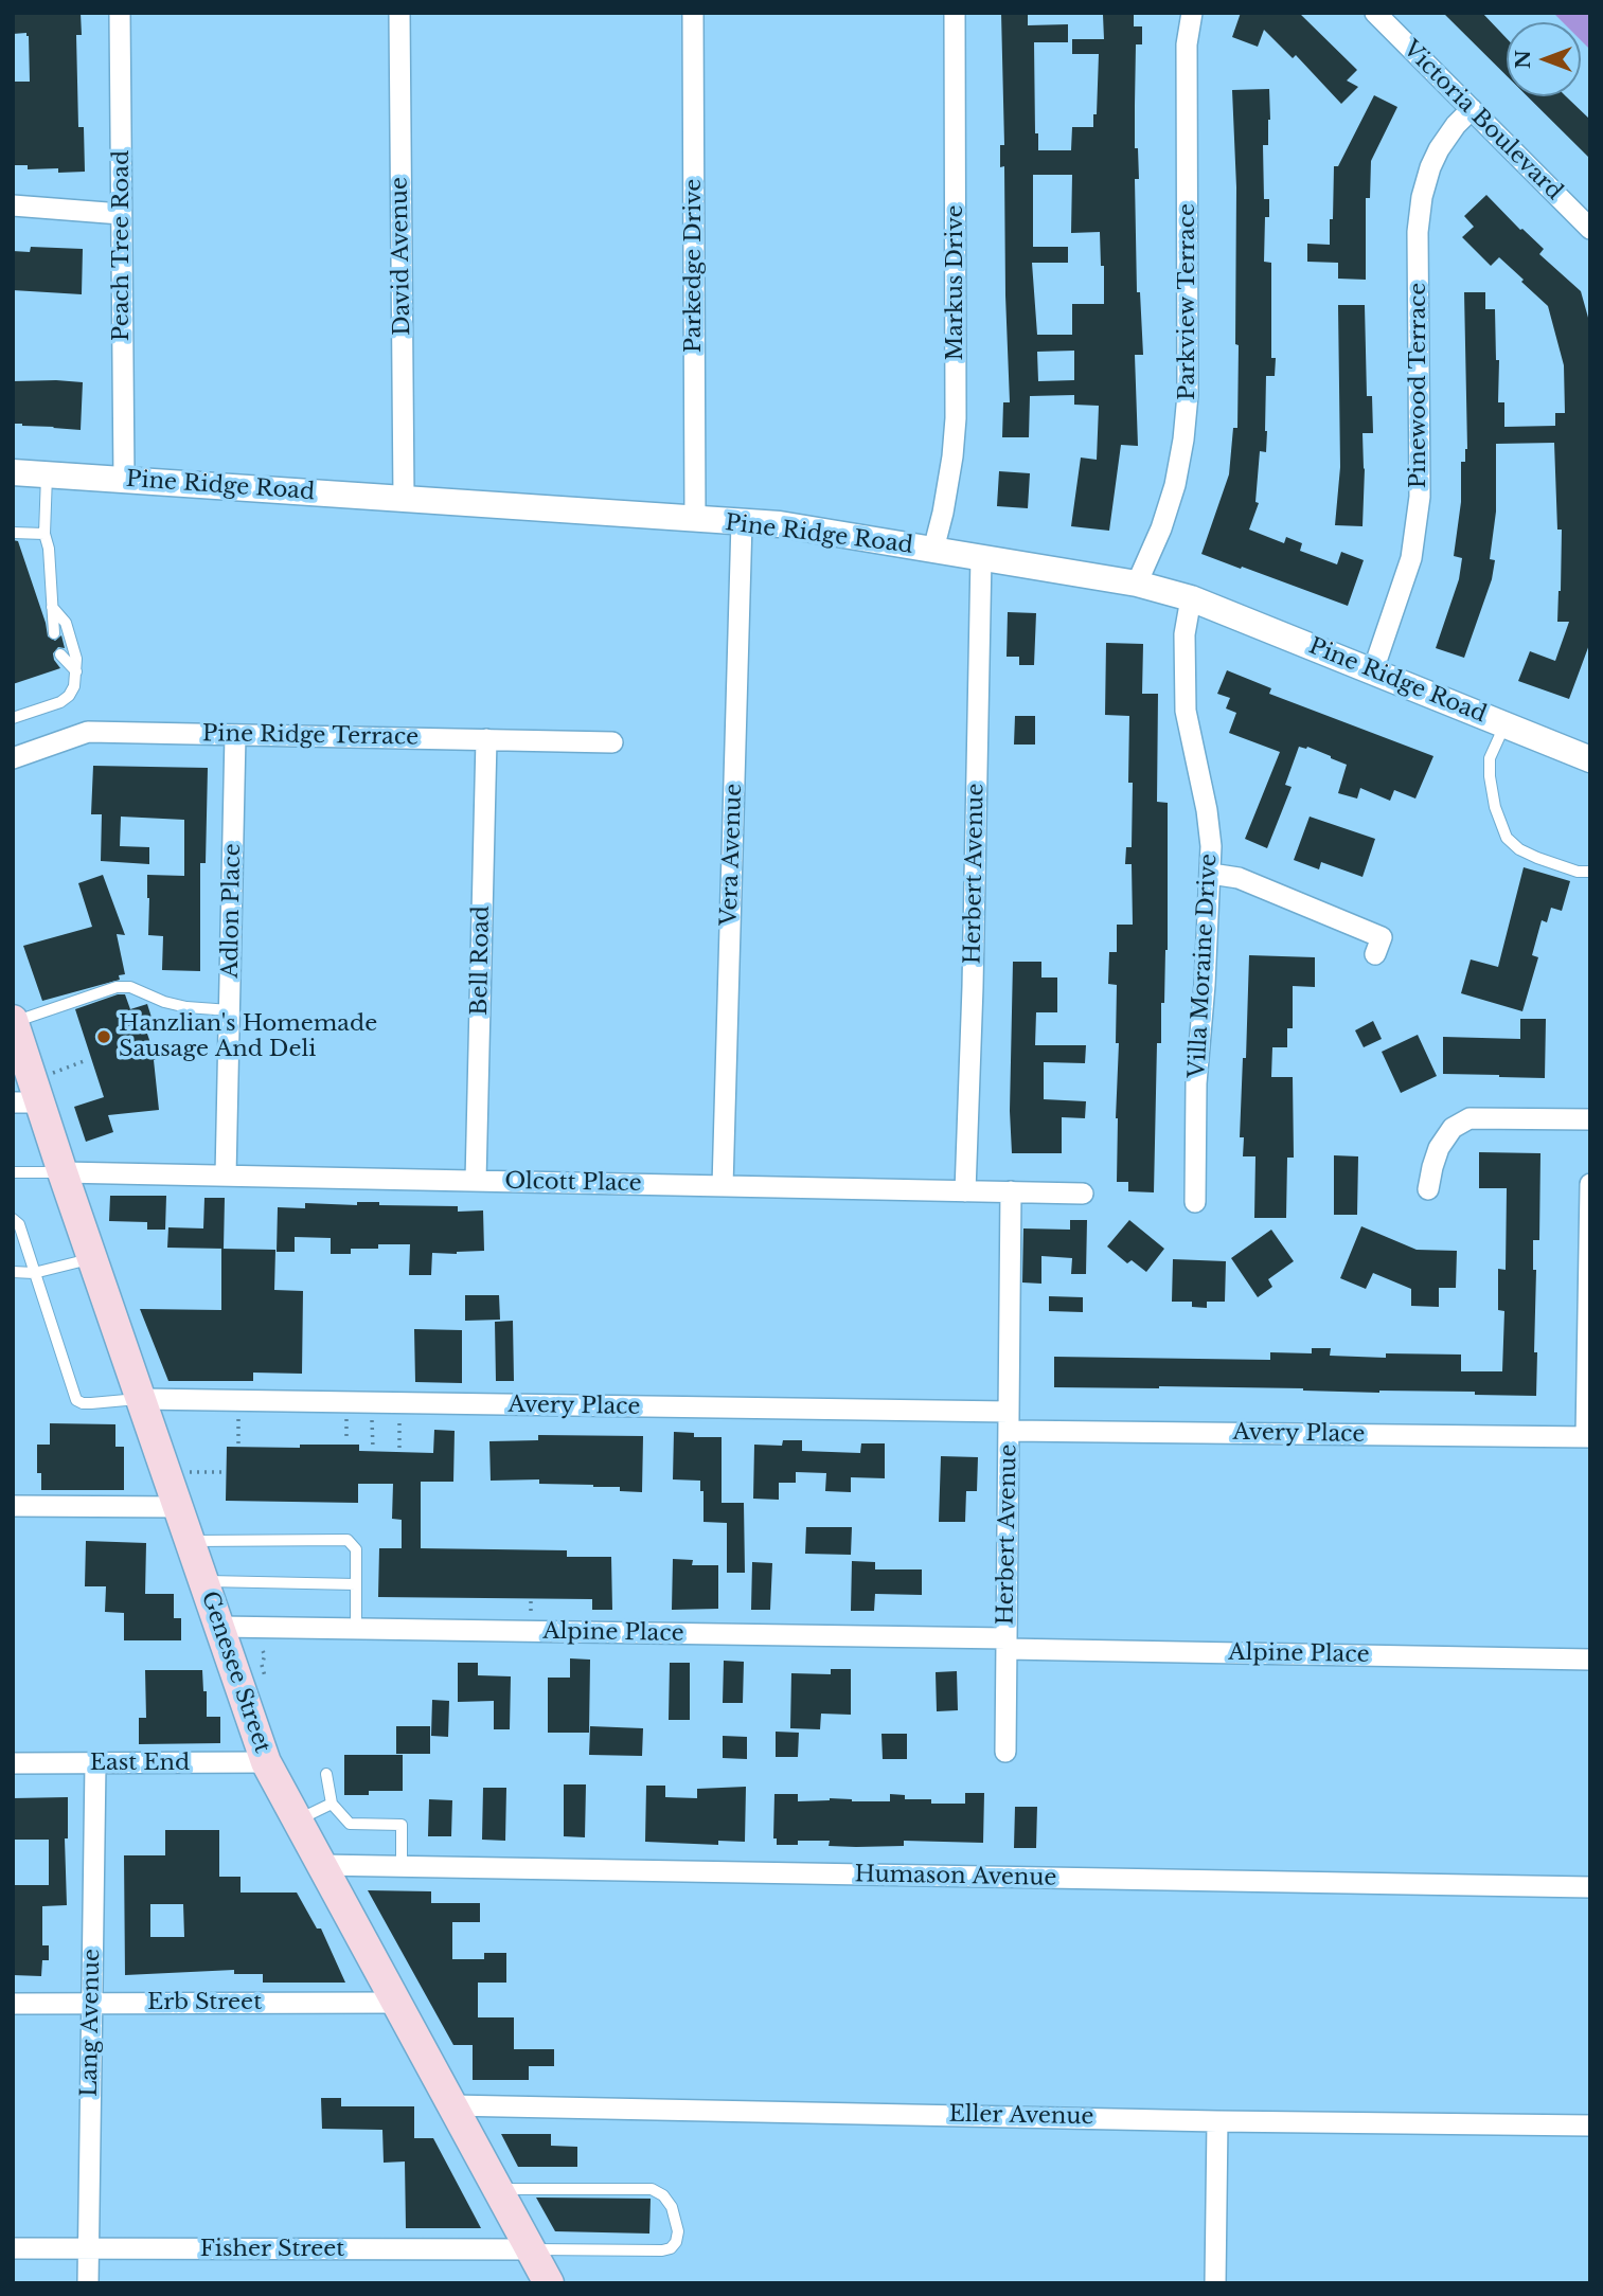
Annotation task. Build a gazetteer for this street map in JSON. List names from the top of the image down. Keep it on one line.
{"streets":{"main road":["Genesee Street"],"street":["Victoria Boulevard","Peach Tree Road","David Avenue","Parkedge Drive","Markus Drive","Parkview Terrace","Pinewood Terrace","Pine Ridge Road","Pine Ridge Terrace","Vera Avenue","Herbert Avenue","Adlon Place","Bell Road","Villa Moraine Drive","Olcott Place","Avery Place","Alpine Place","East End","Humason Avenue","Erb Street","Lang Avenue","Eller Avenue","Fisher Street"]},"crossings":[["Victoria Boulevard","Pinewood Terrace"],["Peach Tree Road","Pine Ridge Road"],["David Avenue","Pine Ridge Road"],["Parkedge Drive","Pine Ridge Road"],["Markus Drive","Pine Ridge Road"],["Parkview Terrace","Pine Ridge Road"],["Pinewood Terrace","Pine Ridge Road"],["Pine Ridge Road","Vera Avenue"],["Pine Ridge Road","Herbert Avenue"],["Pine Ridge Road","Villa Moraine Drive"],["Pine Ridge Terrace","Adlon Place"],["Pine Ridge Terrace","Bell Road"],["Vera Avenue","Olcott Place"],["Herbert Avenue","Olcott Place"],["Herbert Avenue","Avery Place"],["Herbert Avenue","Alpine Place"],["Adlon Place","Olcott Place"],["Bell Road","Olcott Place"],["Olcott Place","Genesee Street"],["Avery Place","Genesee Street"],["Alpine Place","Genesee Street"],["Genesee Street","East End"],["Genesee Street","Humason Avenue"],["Genesee Street","Erb Street"],["Genesee Street","Eller Avenue"],["Genesee Street","Fisher Street"],["East End","Lang Avenue"],["Erb Street","Lang Avenue"],["Lang Avenue","Fisher Street"]],"places":["Hanzlian's Homemade Sausage And Deli"],"north":"left"}
